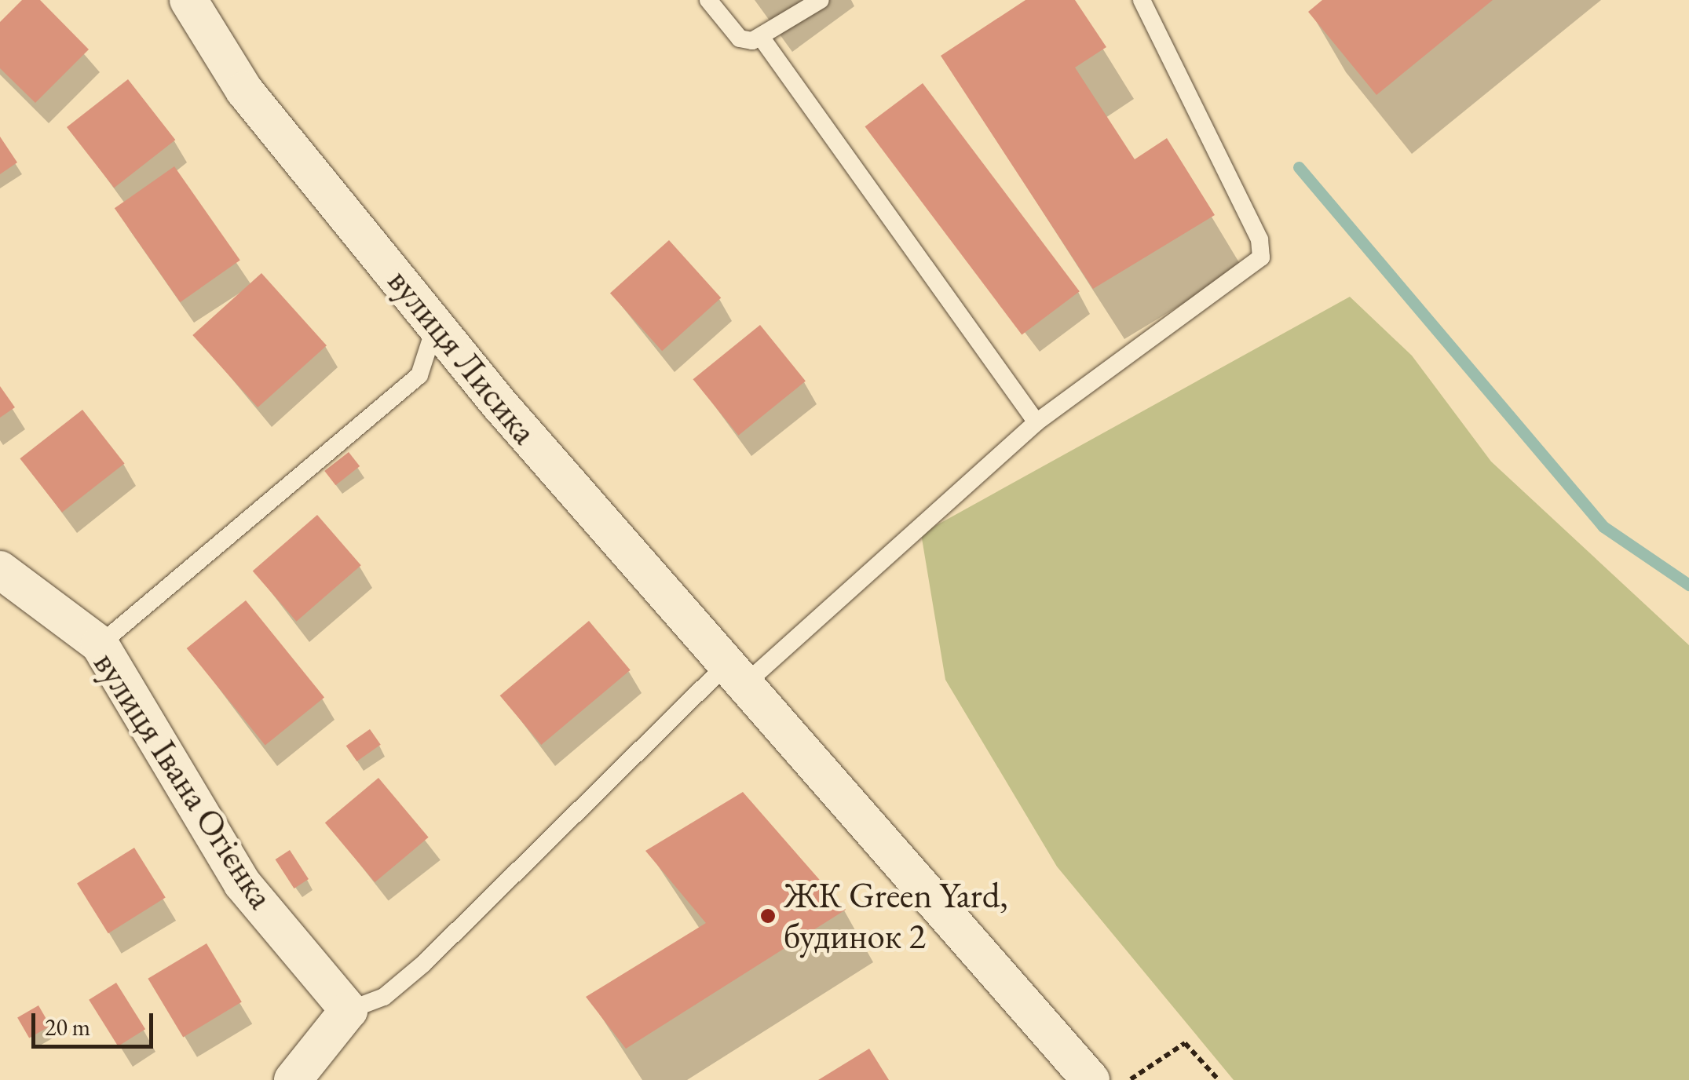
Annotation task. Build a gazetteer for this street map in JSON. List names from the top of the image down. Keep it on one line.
{"streets":{"street":["вулиця Лисика","вулиця Івана Огієнка"]},"places":["ЖК Green Yard, будинок 2"],"scale_bar":"20 m"}
